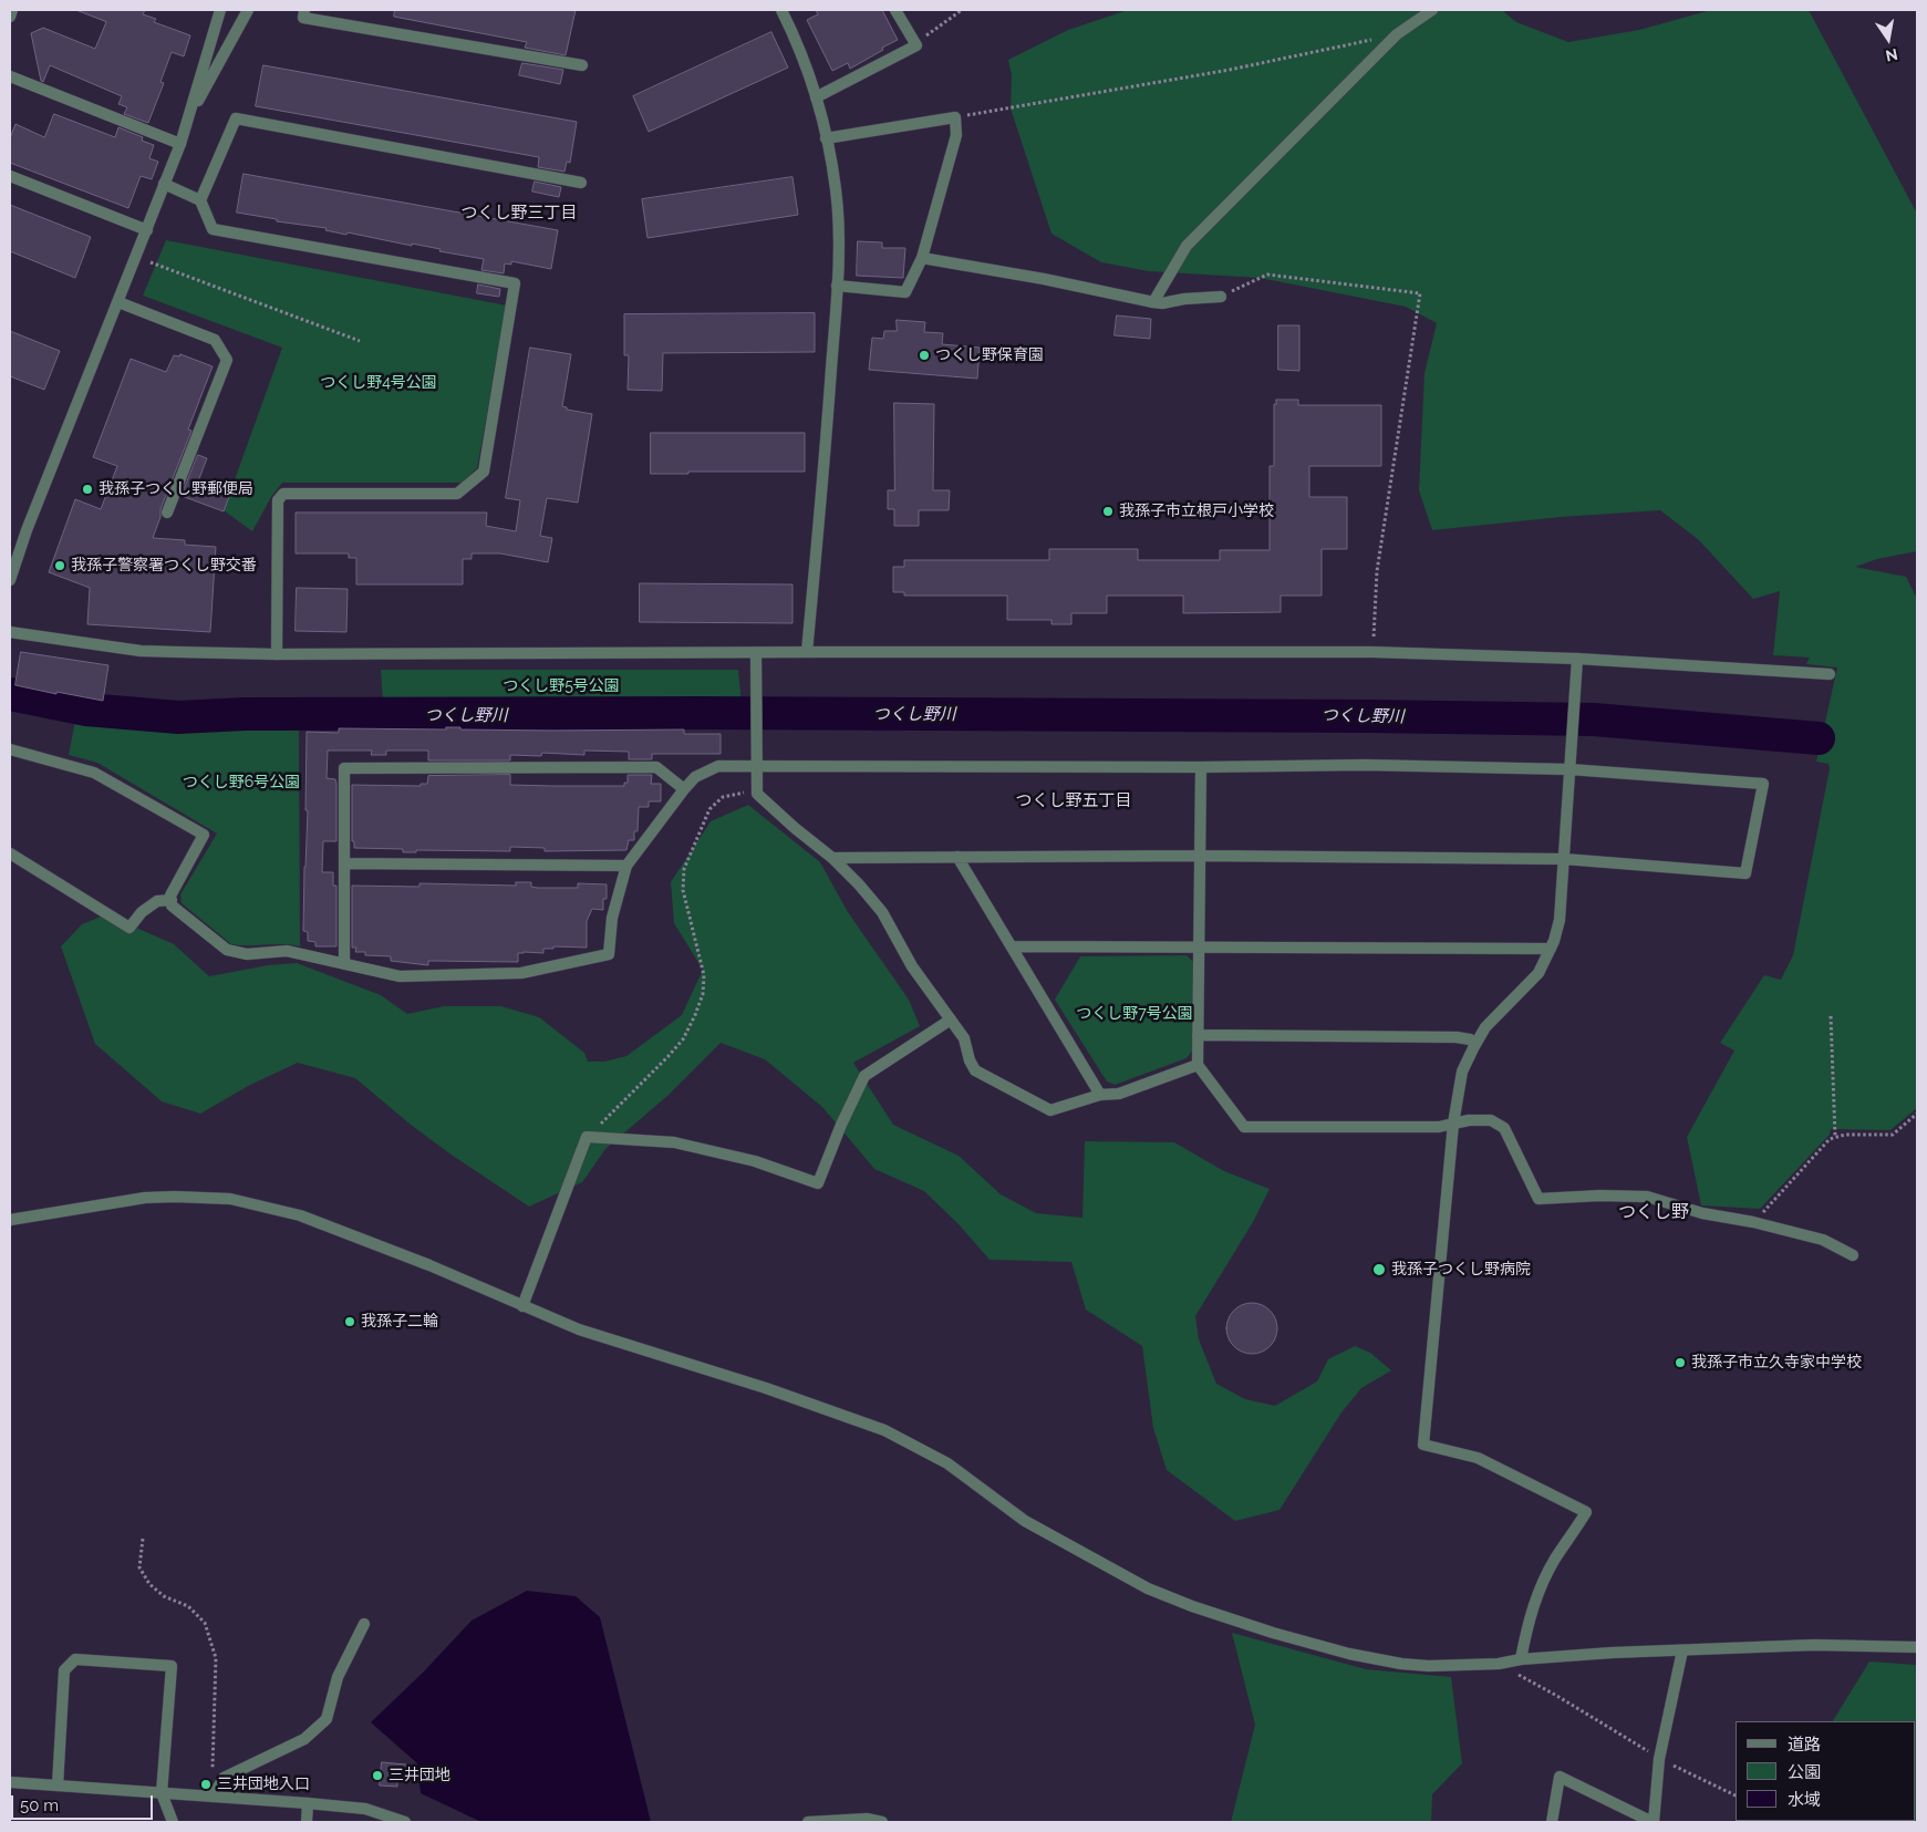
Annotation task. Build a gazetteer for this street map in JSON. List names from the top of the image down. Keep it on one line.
{"districts":["つくし野三丁目","つくし野五丁目","つくし野"],"water":["つくし野川"],"parks":["つくし野4号公園","つくし野5号公園","つくし野6号公園","つくし野7号公園"],"places":["つくし野保育園","我孫子つくし野郵便局","我孫子市立根戸小学校","我孫子警察署つくし野交番","我孫子つくし野病院","我孫子二輪","我孫子市立久寺家中学校","三井団地","三井団地入口"],"legend":["道路","公園","水域"],"scale_bar":"50 m","north":"bottom"}
